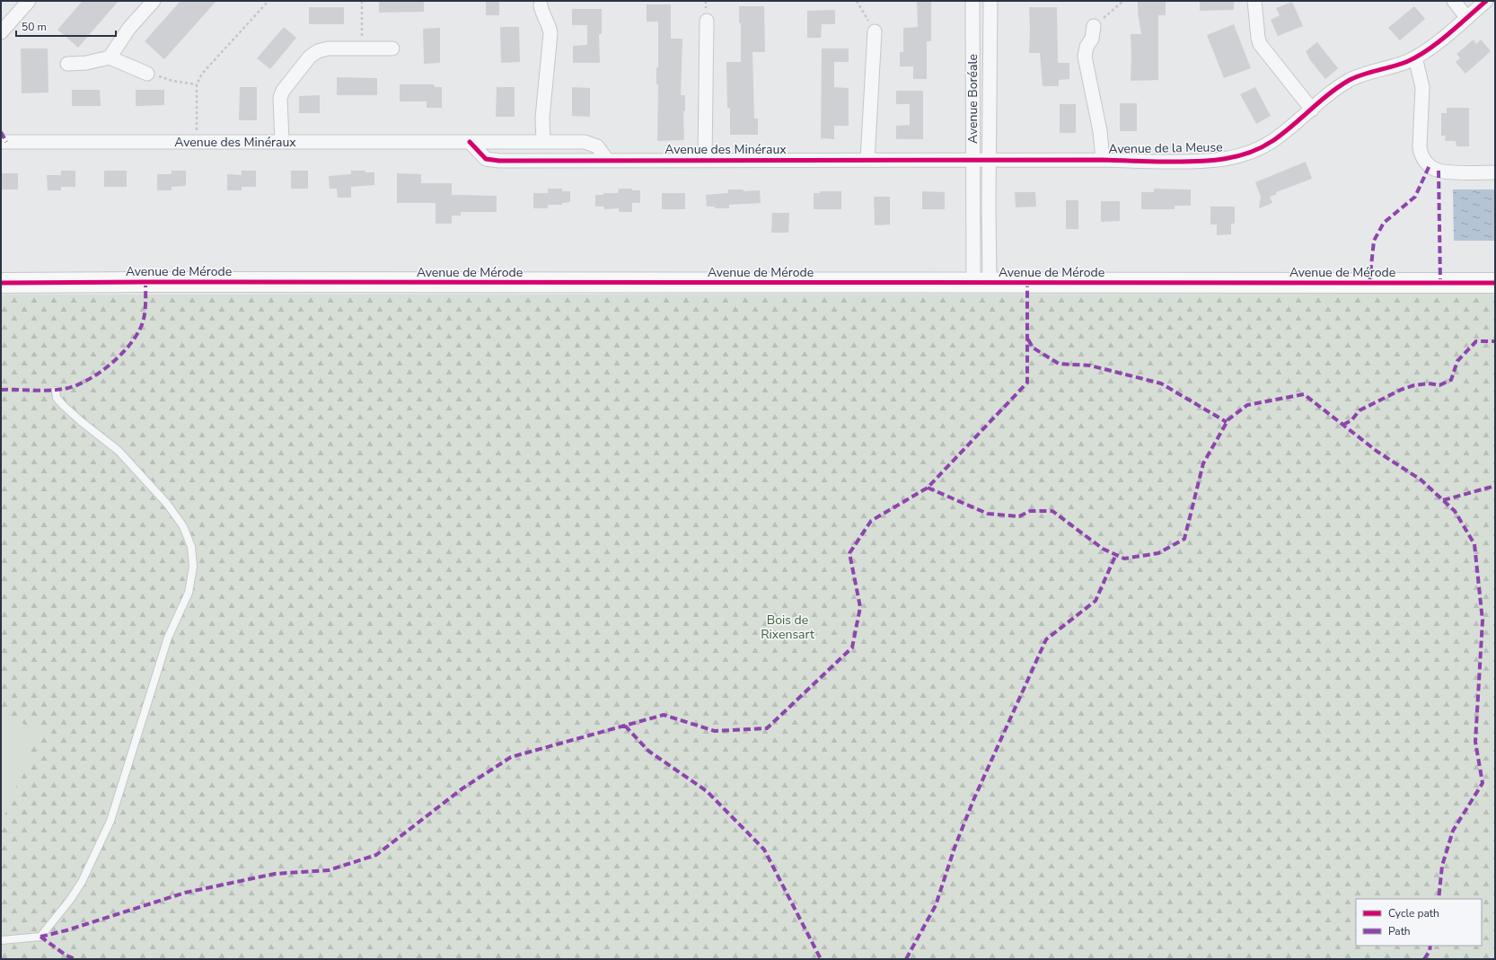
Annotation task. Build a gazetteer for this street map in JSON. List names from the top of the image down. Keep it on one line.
{"streets":{"street":["Avenue Boréale","Avenue des Minéraux","Avenue de la Meuse","Avenue de Mérode"]},"crossings":[["Avenue Boréale","Avenue des Minéraux"],["Avenue Boréale","Avenue de la Meuse"],["Avenue Boréale","Avenue de Mérode"],["Avenue des Minéraux","Avenue de la Meuse"]],"parks":["Bois de Rixensart"],"legend":["Cycle path","Path"],"scale_bar":"50 m"}
